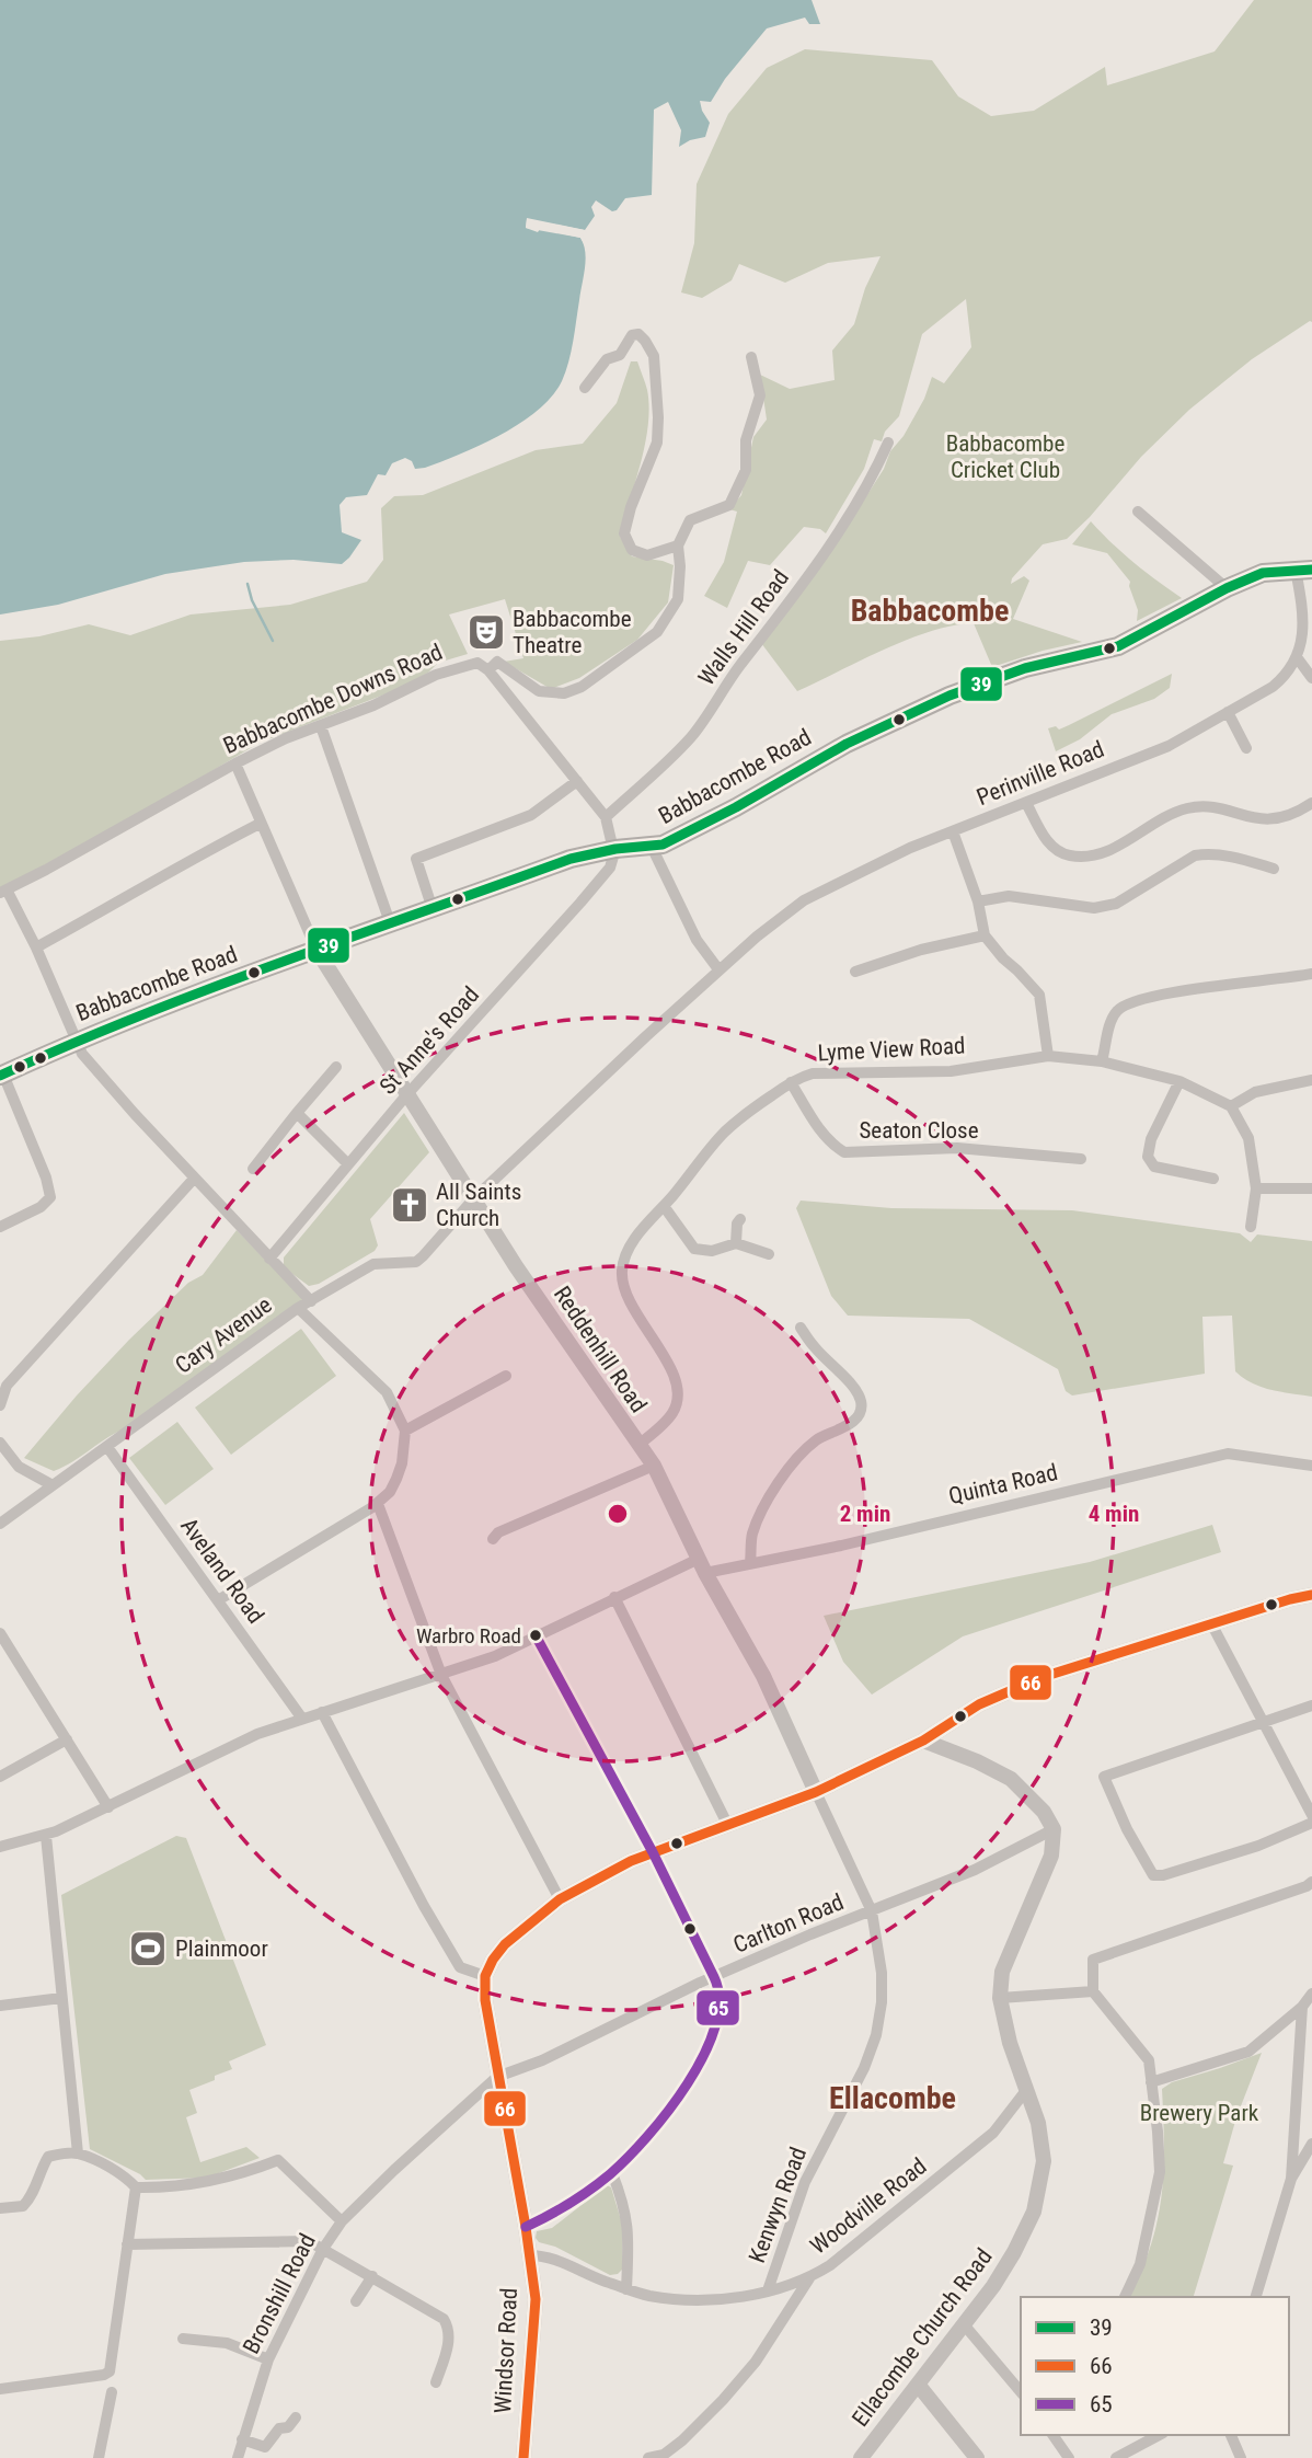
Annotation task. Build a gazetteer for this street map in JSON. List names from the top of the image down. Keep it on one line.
{"streets":{"main road":["Babbacombe Road"],"street":["Walls Hill Road","Babbacombe Downs Road","Perinville Road","St Anne's Road","Lyme View Road","Seaton Close","Cary Avenue","Reddenhill Road","Quinta Road","Aveland Road","Carlton Road","Kenwyn Road","Woodville Road","Bronshill Road","Ellacombe Church Road","Windsor Road"]},"crossings":[["Perinville Road","Cary Avenue"],["Perinville Road","Reddenhill Road"],["Babbacombe Road","St Anne's Road"],["Babbacombe Road","Reddenhill Road"],["St Anne's Road","Reddenhill Road"],["Lyme View Road","Seaton Close"],["Lyme View Road","Reddenhill Road"],["Cary Avenue","Reddenhill Road"],["Cary Avenue","Aveland Road"],["Reddenhill Road","Quinta Road"],["Reddenhill Road","Kenwyn Road"],["Carlton Road","Kenwyn Road"],["Carlton Road","Bronshill Road"],["Carlton Road","Ellacombe Church Road"],["Carlton Road","Windsor Road"],["Kenwyn Road","Woodville Road"],["Woodville Road","Ellacombe Church Road"],["Woodville Road","Windsor Road"],["Bronshill Road","Windsor Road"]],"districts":["Babbacombe","Ellacombe"],"parks":["Babbacombe Cricket Club","Brewery Park"],"places":{"theatre":["Babbacombe Theatre"],"church":["All Saints Church"],"other":["Warbro Road"],"sports":["Plainmoor"]},"lines":["transit line 39","transit line 66","transit line 65"],"legend":["39","66","65"],"rings":["2 min","4 min"]}
